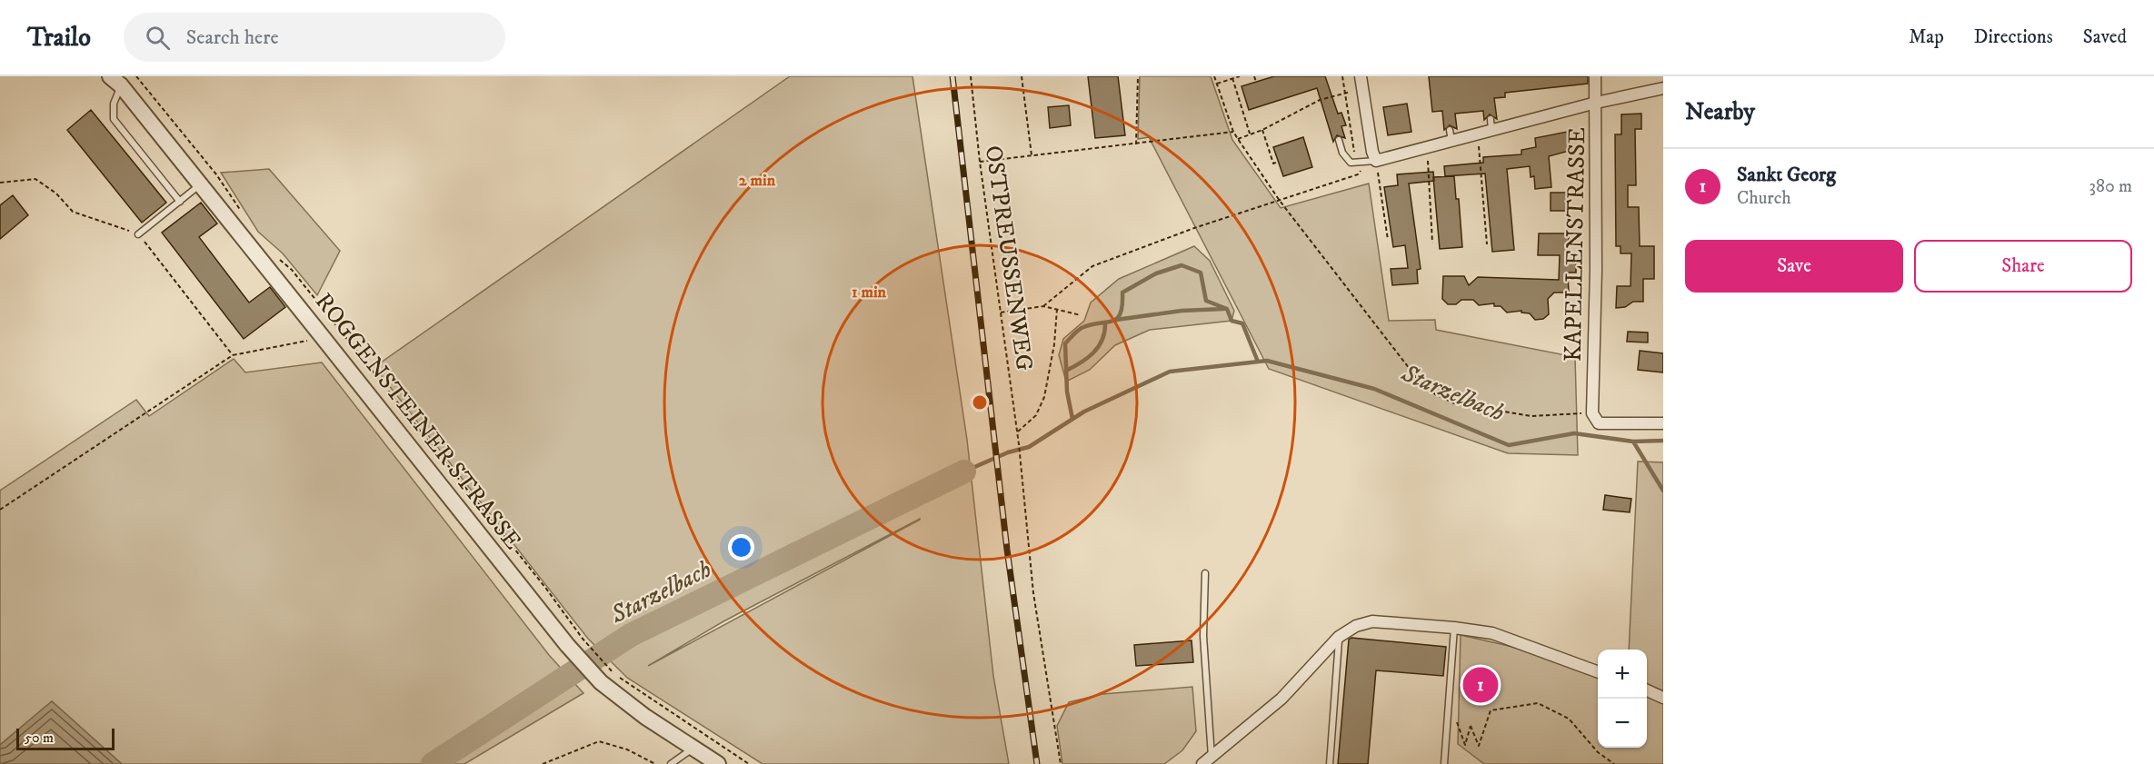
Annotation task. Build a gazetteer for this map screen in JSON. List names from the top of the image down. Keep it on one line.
{"streets":{"street":["KAPELLENSTRASSE","ROGGENSTEINER STRASSE"],"path":["OSTPREUSSENWEG"]},"water":["Starzelbach"],"scale_bar":"50 m","page":{"header":"Trailo","search":"Search here","nav":["Map","Directions","Saved"],"heading":"Nearby","list":[{"mark":"1","name":"Sankt Georg","note":"Church","value":"380 m"}],"buttons":["Save","Share"],"map_buttons":["+","−"],"pins":"1","scale":"50 m"},"rings":["2 min","1 min"]}
